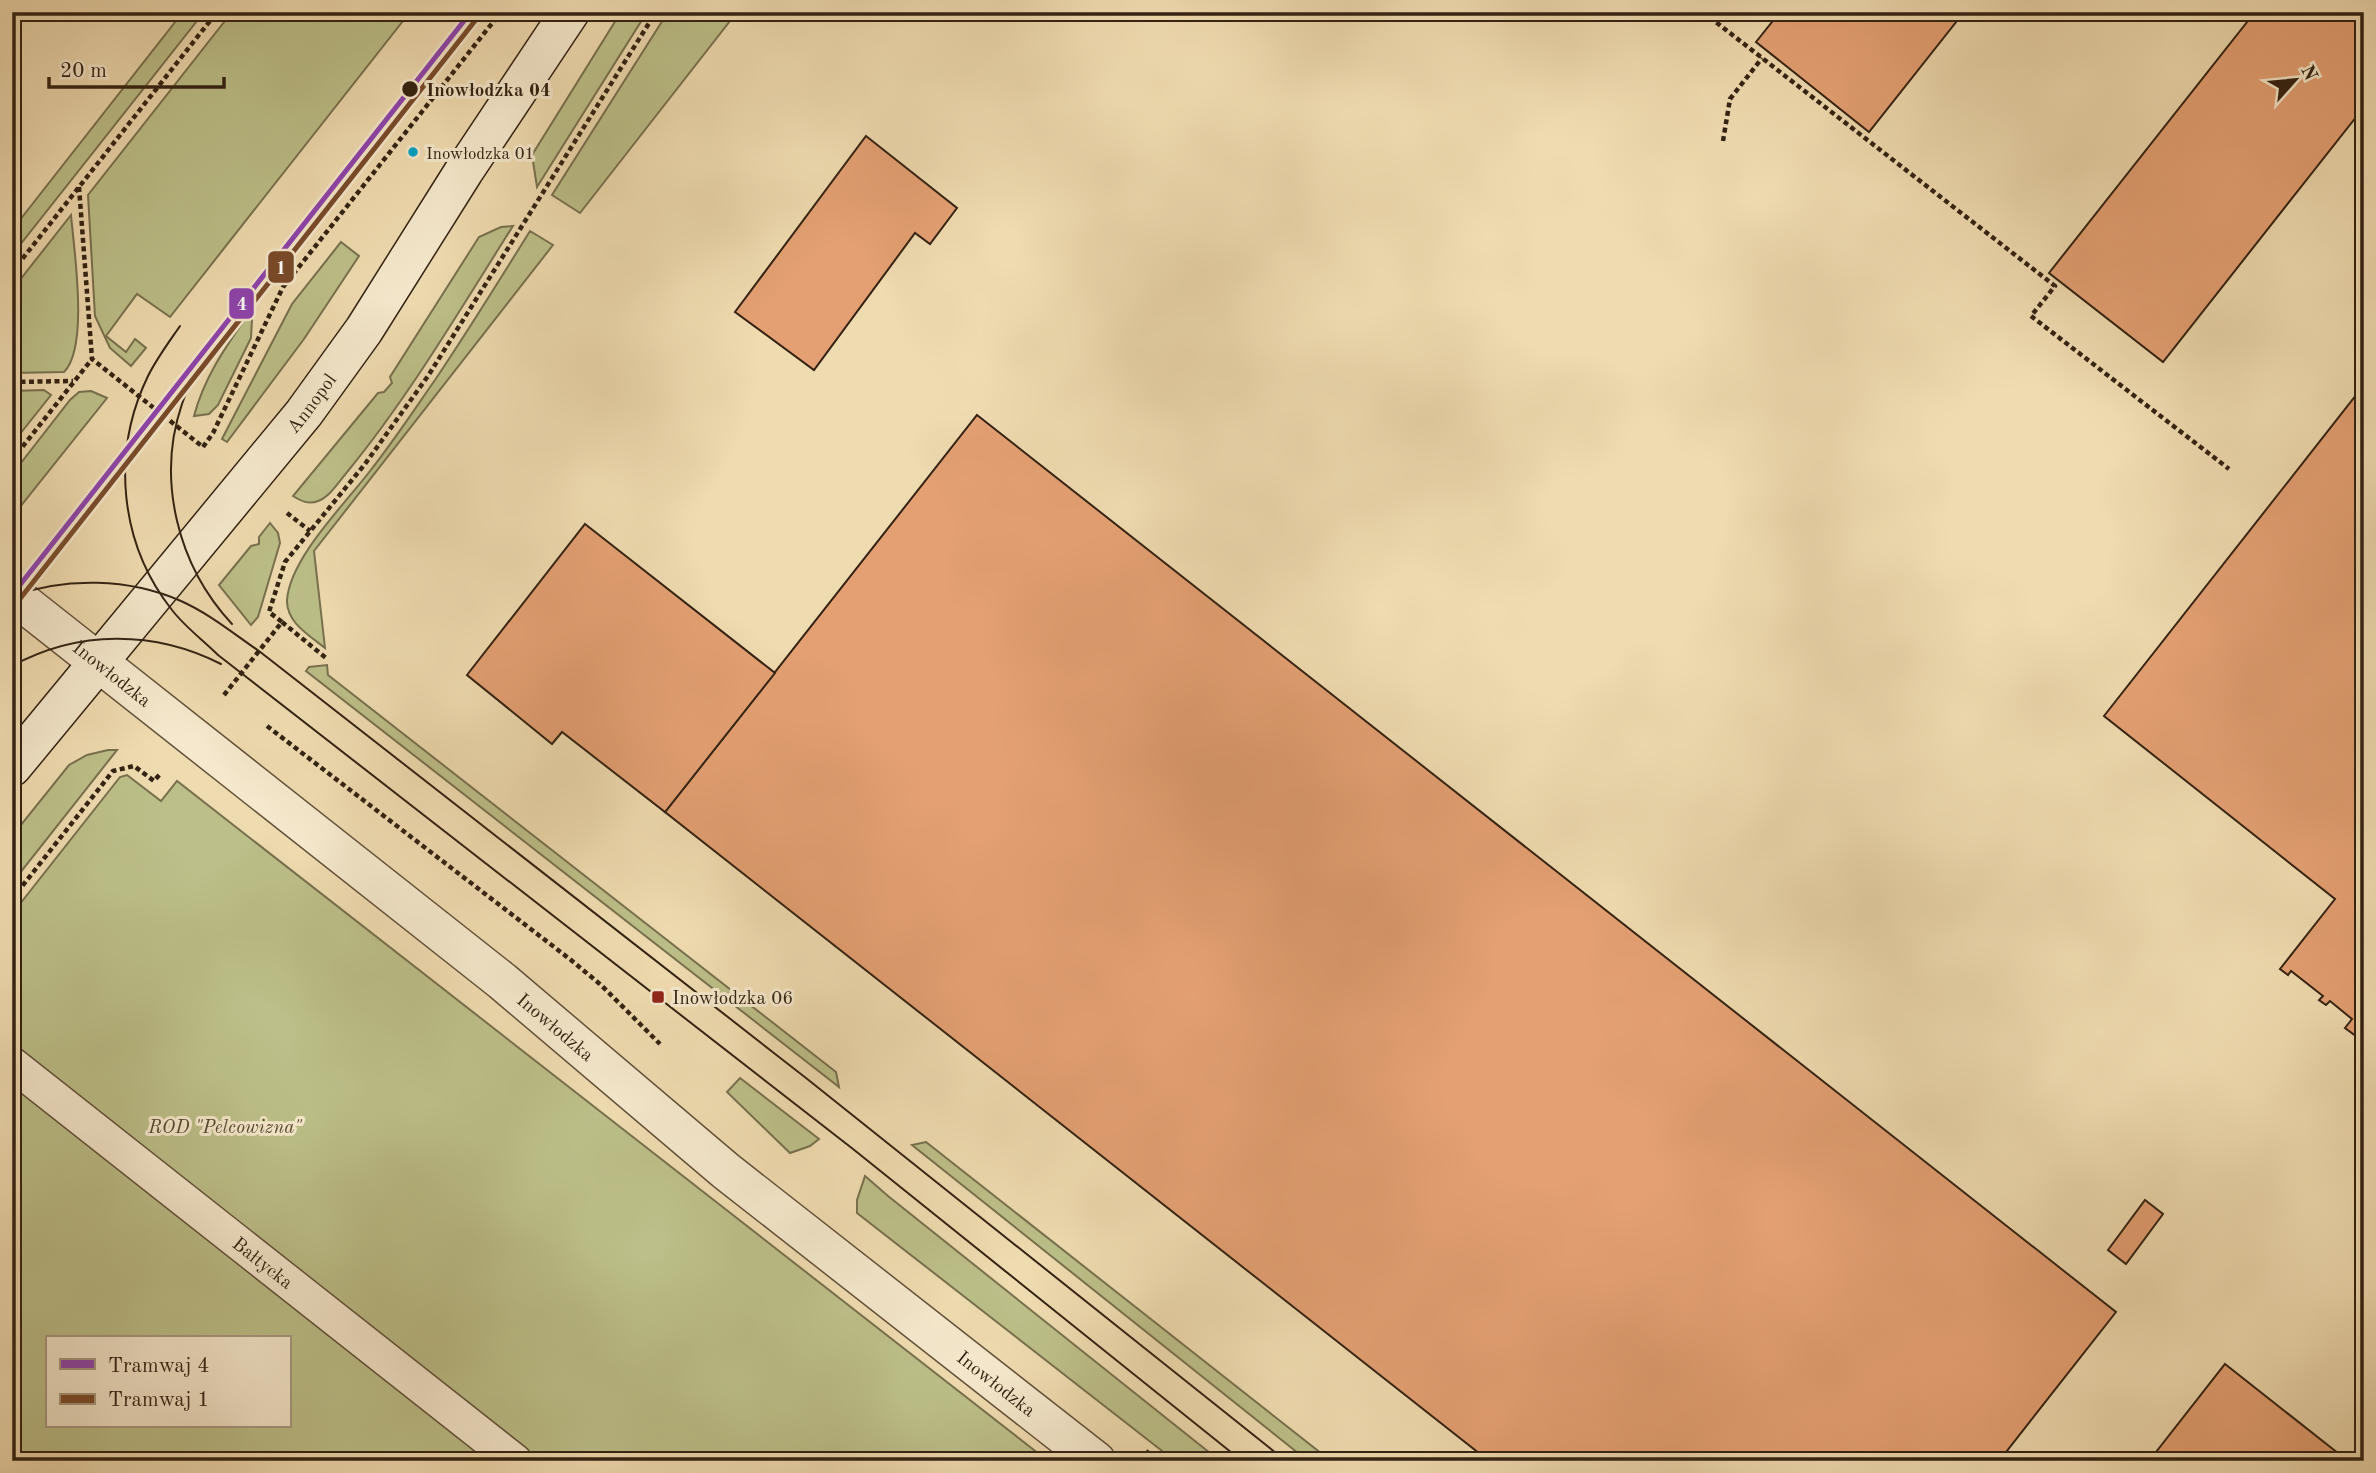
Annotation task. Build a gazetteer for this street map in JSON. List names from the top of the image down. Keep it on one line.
{"streets":{"street":["Annopol","Inowłodzka"],"lane":["Bałtycka"]},"crossings":[["Annopol","Inowłodzka"]],"parks":["ROD \"Pelcowizna\""],"places":{"other":["Inowłodzka 04","Inowłodzka 01"],"transit":["Inowłodzka 06"]},"lines":["tram line 4","tram line 1"],"legend":["Tramwaj 4","Tramwaj 1"],"scale_bar":"20 m","north":"top right"}
